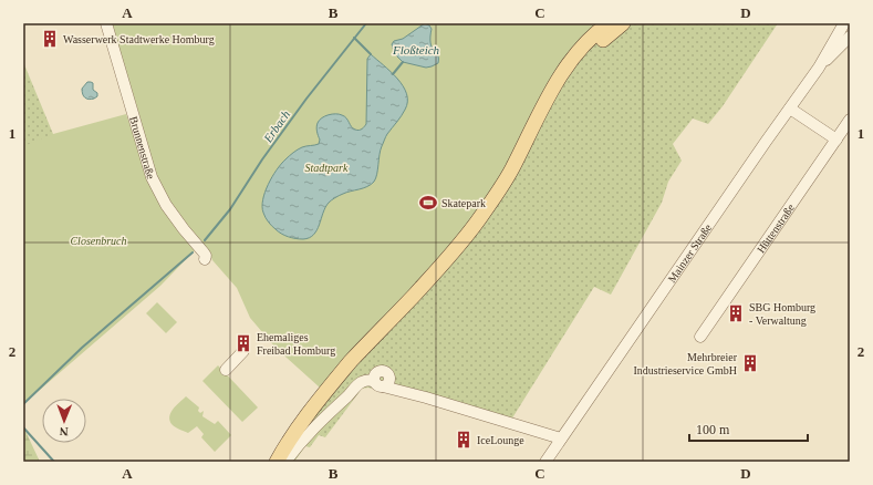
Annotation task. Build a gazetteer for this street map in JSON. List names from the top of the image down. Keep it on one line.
{"streets":{"street":["Brunnenstraße","Hüttenstraße","Mainzer Straße"]},"water":["Floßteich","Erbach"],"parks":["Stadtpark","Closenbruch"],"places":{"building":["Wasserwerk Stadtwerke Homburg","SBG Homburg - Verwaltung","Ehemaliges Freibad Homburg","Mehrbreier Industrieservice GmbH","IceLounge"],"sports":["Skatepark"]},"scale_bar":"100 m","north":"bottom","grid":{"columns":["A","B","C","D"],"rows":["1","2"]}}
